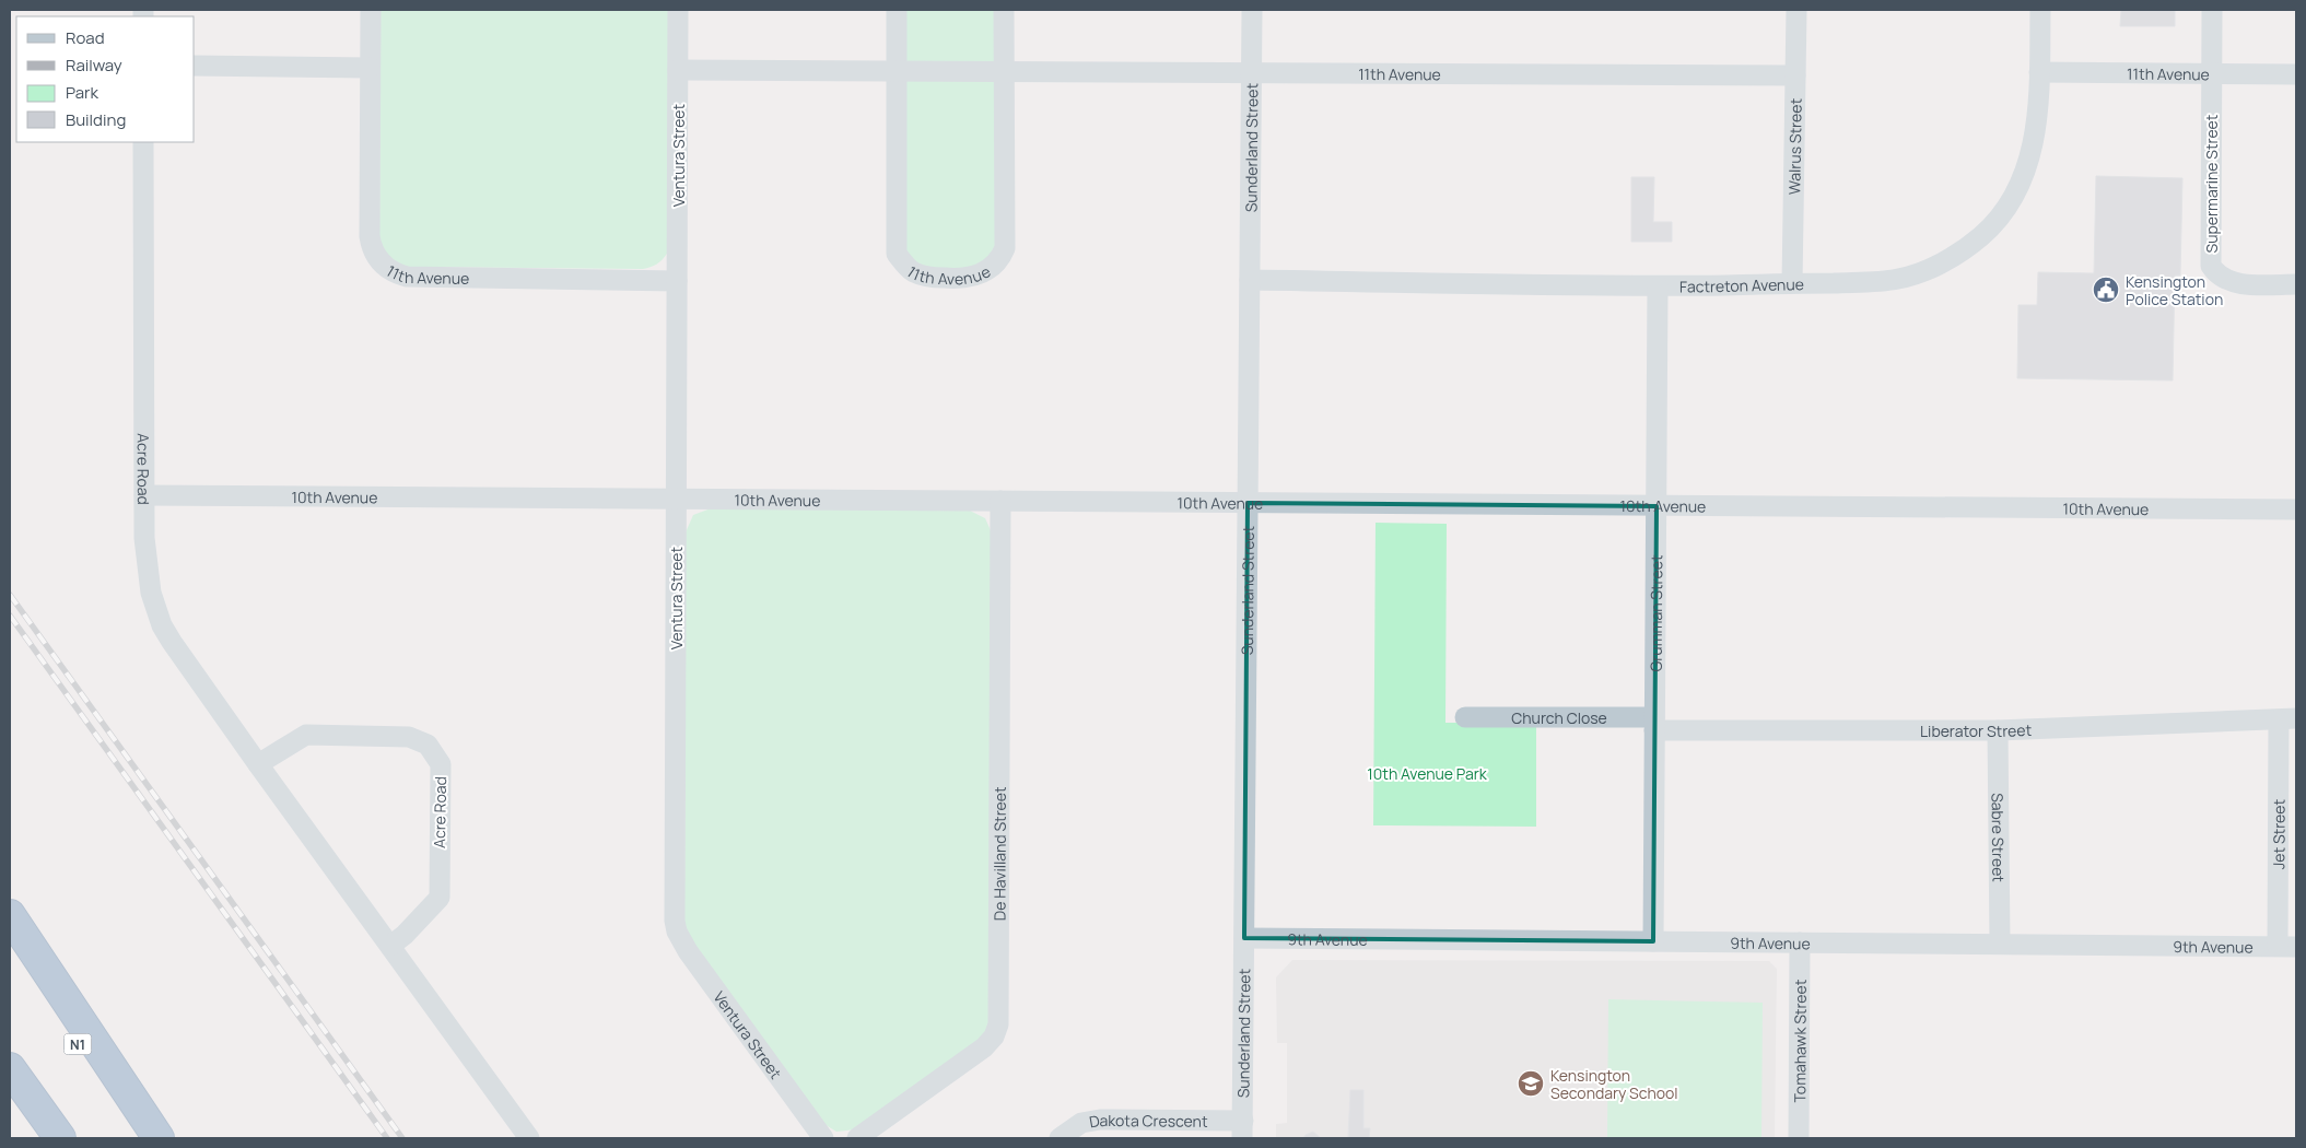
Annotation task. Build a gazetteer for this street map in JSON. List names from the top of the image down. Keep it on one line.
{"streets":{"highway":["N1"],"street":["11th Avenue","Walrus Street","Sunderland Street","Ventura Street","Supermarine Street","Factreton Avenue","Acre Road","10th Avenue","Grumman Street","Church Close","Liberator Street","Jet Street","Sabre Street","De Havilland Street","9th Avenue","Tomahawk Street","Dakota Crescent"]},"crossings":[["11th Avenue","Walrus Street"],["11th Avenue","Sunderland Street"],["11th Avenue","Ventura Street"],["11th Avenue","Supermarine Street"],["11th Avenue","Factreton Avenue"],["Walrus Street","Factreton Avenue"],["Sunderland Street","Factreton Avenue"],["Sunderland Street","10th Avenue"],["Sunderland Street","9th Avenue"],["Sunderland Street","Dakota Crescent"],["Ventura Street","10th Avenue"],["Factreton Avenue","Grumman Street"],["Acre Road","10th Avenue"],["10th Avenue","Grumman Street"],["10th Avenue","De Havilland Street"],["Grumman Street","Church Close"],["Grumman Street","Liberator Street"],["Grumman Street","9th Avenue"],["Church Close","Liberator Street"],["Liberator Street","Jet Street"],["Liberator Street","Sabre Street"],["Jet Street","9th Avenue"],["Sabre Street","9th Avenue"],["9th Avenue","Tomahawk Street"]],"parks":["10th Avenue Park"],"places":{"public building":["Kensington Police Station"],"school or university":["Kensington Secondary School"]},"legend":["Road","Railway","Park","Building"]}
